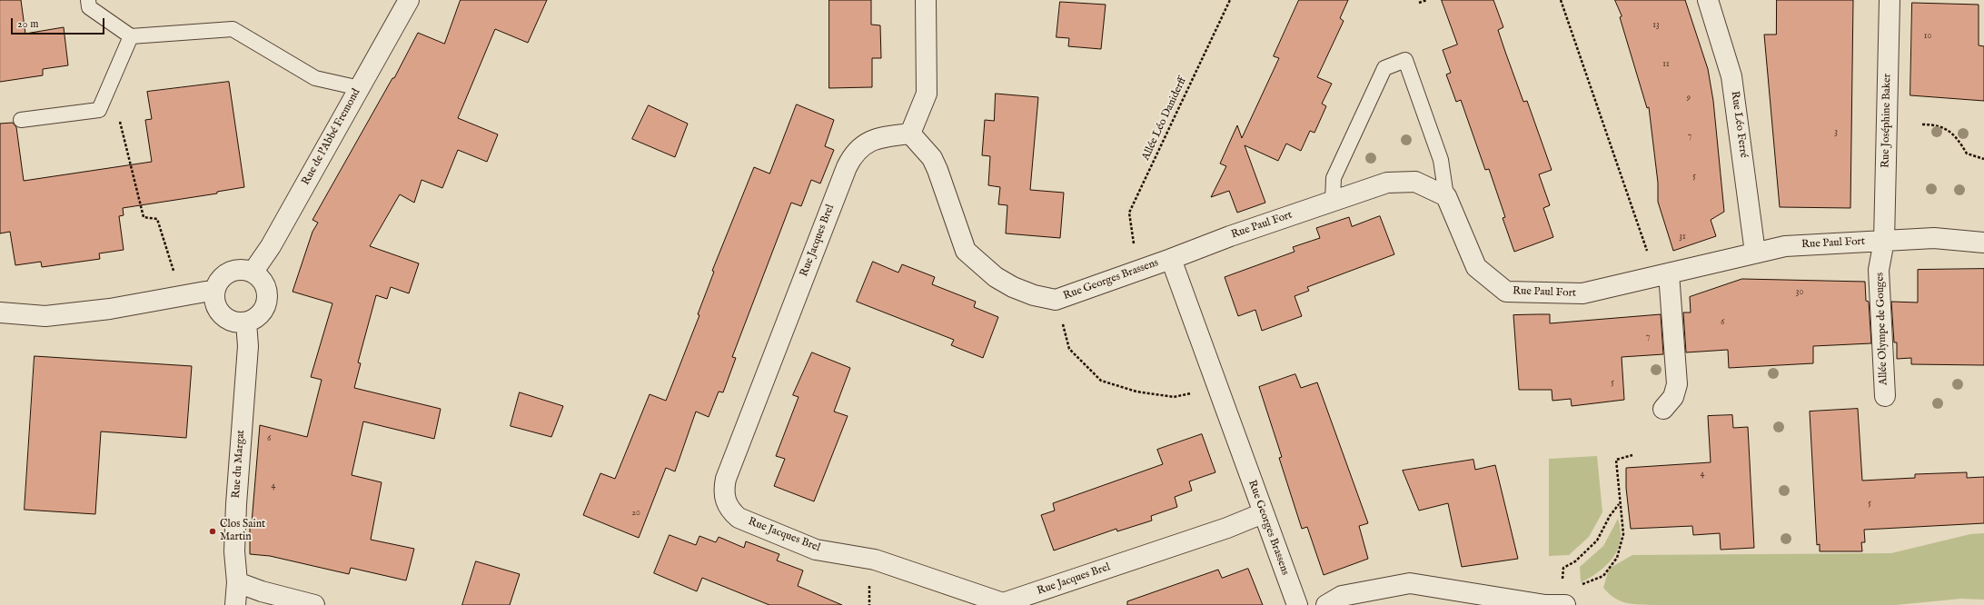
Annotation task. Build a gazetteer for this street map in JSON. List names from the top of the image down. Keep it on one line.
{"streets":{"street":["Rue Joséphine Baker","Rue Léo Ferré","Rue de l'Abbé Fremond","Rue Paul Fort","Rue Jacques Brel","Rue Georges Brassens","Allée Olympe de Gouges","Rue du Margat"],"path":["Allée Léo Daniderff"]},"crossings":[["Rue Joséphine Baker","Rue Paul Fort"],["Rue Joséphine Baker","Allée Olympe de Gouges"],["Rue Léo Ferré","Rue Paul Fort"],["Rue de l'Abbé Fremond","Rue du Margat"],["Rue Paul Fort","Rue Georges Brassens"],["Rue Paul Fort","Allée Olympe de Gouges"],["Rue Jacques Brel","Rue Georges Brassens"]],"places":["Clos Saint Martin"],"house_numbers":["13","10","11","9","3","7","5","31","30","6","7","5","6","4","4","5","20"],"scale_bar":"20 m"}
